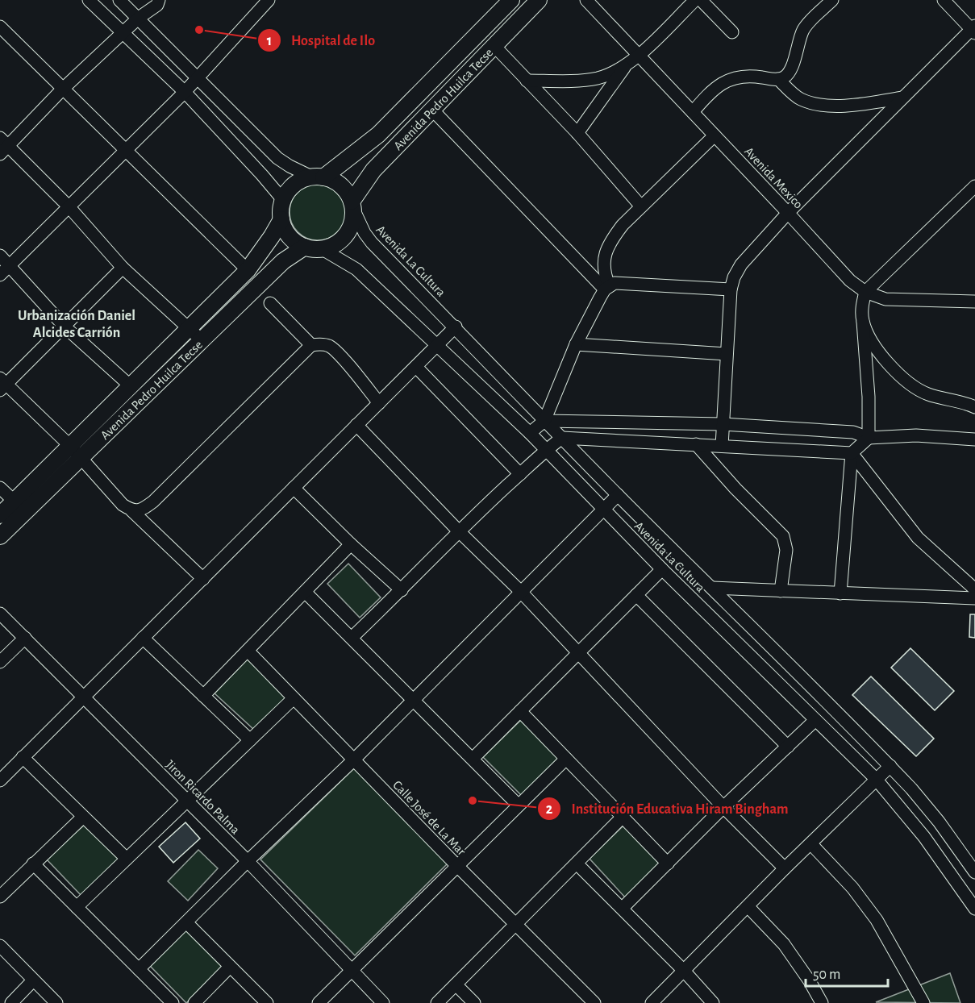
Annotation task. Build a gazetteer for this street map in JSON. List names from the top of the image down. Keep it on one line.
{"streets":{"main road":["Avenida Pedro Huilca Tecse"],"street":["Avenida Mexico","Avenida La Cultura","Jiron Ricardo Palma","Calle José de La Mar"]},"crossings":[["Avenida Pedro Huilca Tecse","Avenida La Cultura"]],"districts":["Urbanización Daniel Alcides Carrión"],"places":["Hospital de Ilo","Institución Educativa Hiram Bingham"],"scale_bar":"50 m"}
